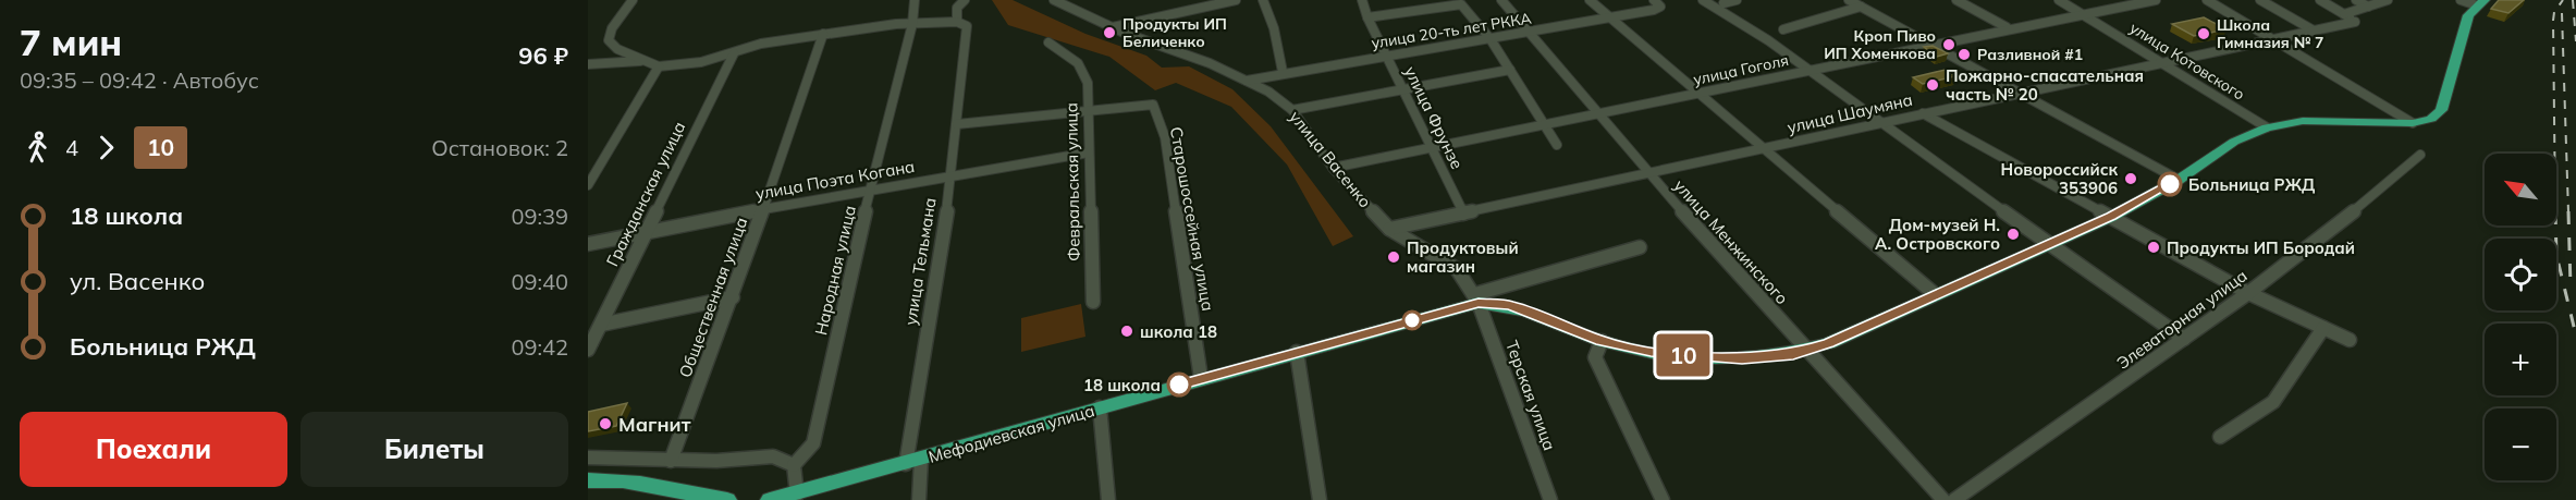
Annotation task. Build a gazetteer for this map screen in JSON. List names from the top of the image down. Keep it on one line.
{"streets":{"main road":["Мефодиевская улица"],"street":["улица 20-ть лет РККА","улица Котовского","улица Гоголя","улица Шаумяна","улица Фрунзе","улица Васенко","улица Поэта Когана","Февральская улица","Гражданская улица","Старошоссейная улица","улица Менжинского","улица Тельмана","Народная улица","Общественная улица","Элеваторная улица","Терская улица"]},"crossings":[["улица 20-ть лет РККА","улица Фрунзе"],["улица 20-ть лет РККА","улица Васенко"],["улица 20-ть лет РККА","улица Менжинского"],["улица Котовского","улица Гоголя"],["улица Котовского","улица Шаумяна"],["улица Гоголя","улица Фрунзе"],["улица Гоголя","улица Васенко"],["улица Гоголя","улица Менжинского"],["улица Шаумяна","улица Фрунзе"],["улица Шаумяна","улица Васенко"],["улица Шаумяна","улица Менжинского"],["улица Васенко","Терская улица"],["улица Васенко","Мефодиевская улица"],["улица Поэта Когана","Февральская улица"],["улица Поэта Когана","Гражданская улица"],["улица Поэта Когана","улица Тельмана"],["улица Поэта Когана","Народная улица"],["улица Поэта Когана","Общественная улица"],["Февральская улица","Старошоссейная улица"],["Старошоссейная улица","Мефодиевская улица"],["улица Тельмана","Мефодиевская улица"],["Терская улица","Мефодиевская улица"]],"places":["Продукты ИП Беличенко","Школа Гимназия № 7","Кроп Пиво ИП Хоменкова","Разливной #1","Пожарно-спасательная часть № 20","Новороссийск 353906","Больница РЖД","Дом-музей Н. А. Островского","Продукты ИП Бородай","Продуктовый магазин","школа 18","18 школа","Магнит"],"lines":["bus line 10"],"north":"top left","page":{"heading":["7 мин","09:35 – 09:42 · Автобус","96 ₽"],"on_map":"10","legs":["4","10","Остановок: 2"],"map_buttons":["+","−"],"list":[{"name":"18 школа","value":"09:39"},{"name":"ул. Васенко","value":"09:40"},{"name":"Больница РЖД","value":"09:42"}],"buttons":["Поехали","Билеты"]}}
